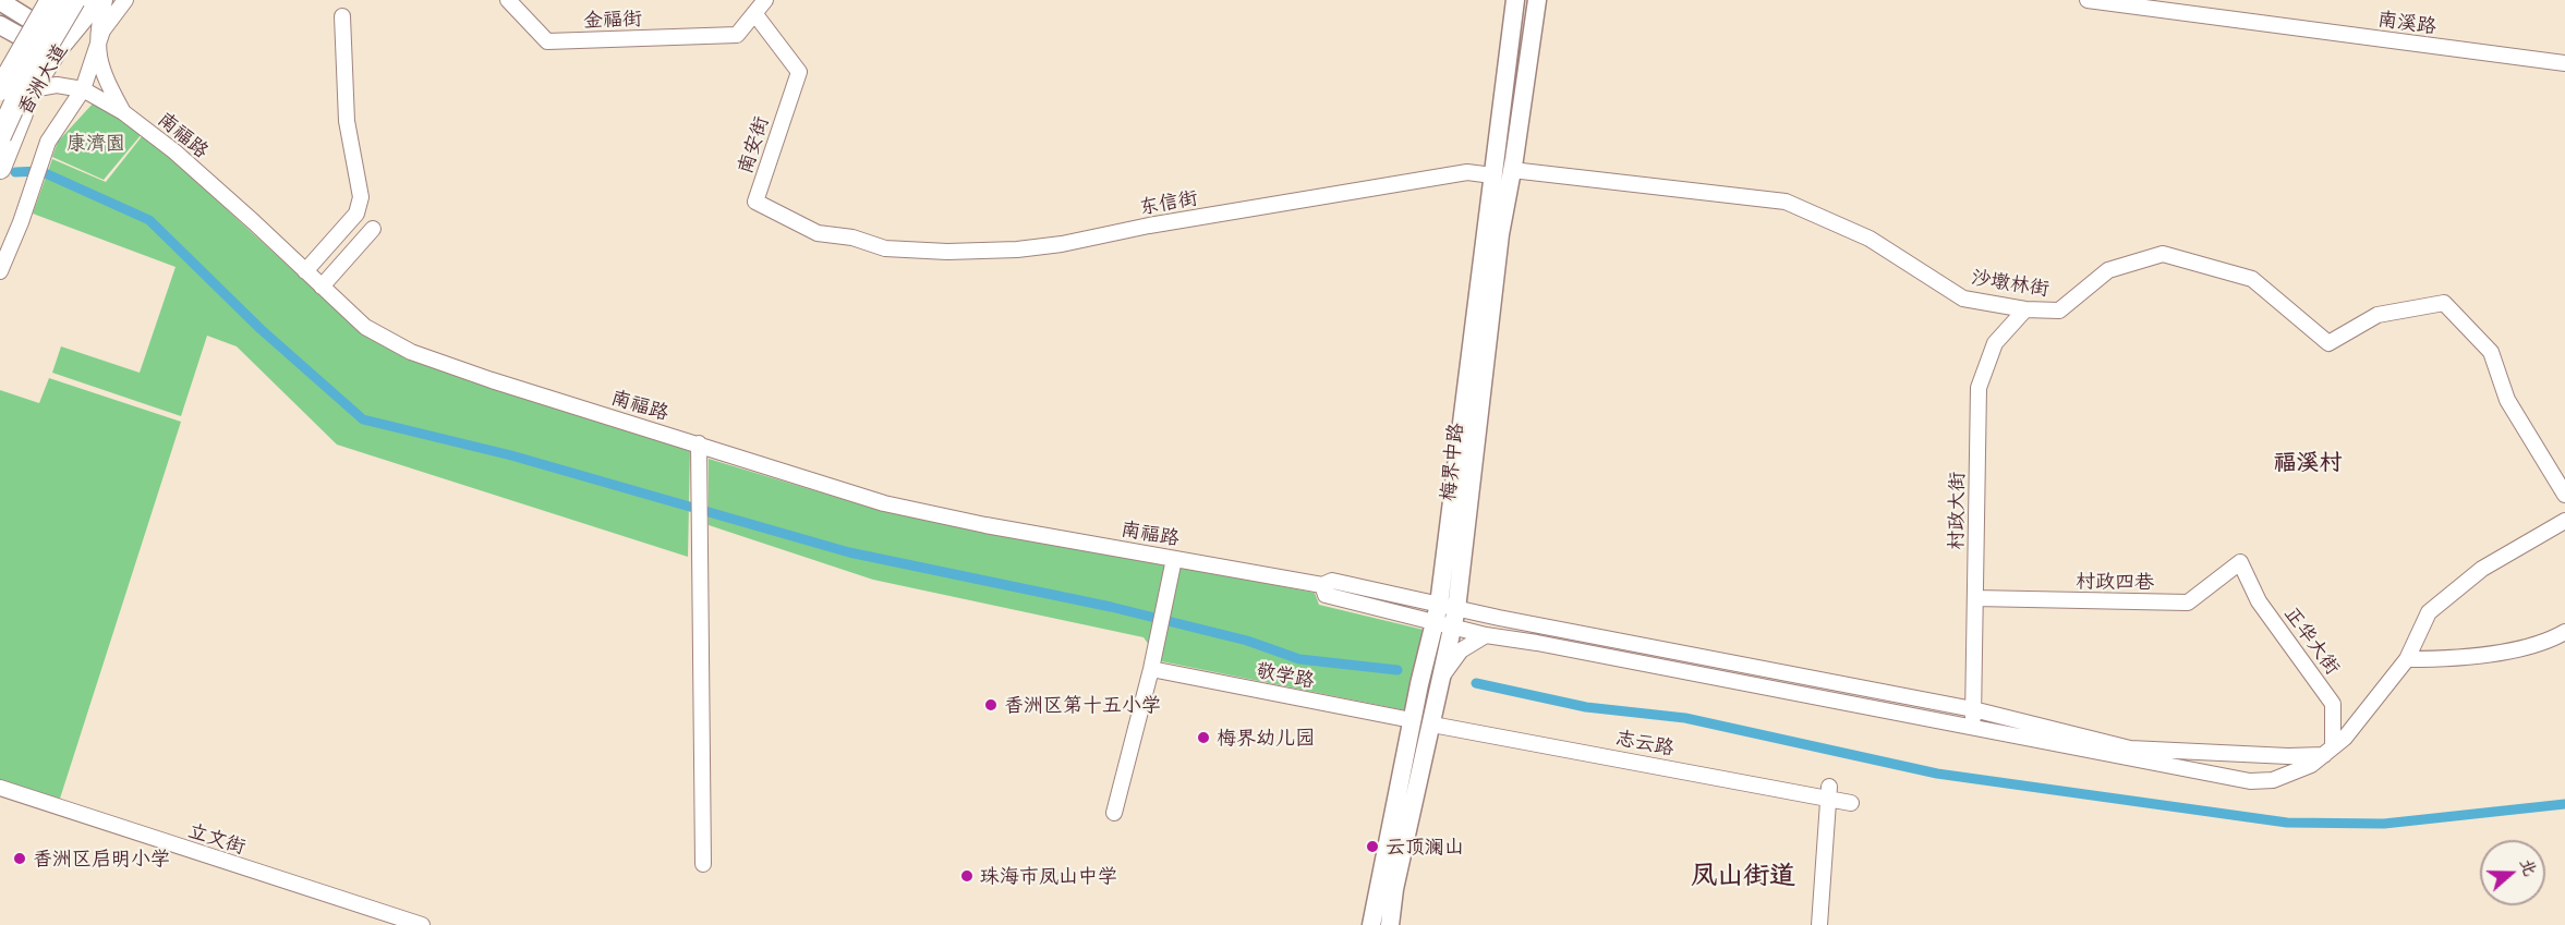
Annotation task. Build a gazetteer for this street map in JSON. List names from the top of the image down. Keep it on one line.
{"streets":{"highway":["香洲大道"],"main road":["梅界中路"],"street":["金福街","南溪路","南福路","南安街","东信街","沙墩林街","村政大街","村政四巷","正华大街","敬学路","志云路","立文街"]},"crossings":[["金福街","南安街"],["香洲大道","南福路"],["南安街","东信街"],["东信街","梅界中路"],["沙墩林街","梅界中路"],["沙墩林街","村政大街"],["梅界中路","敬学路"],["梅界中路","志云路"],["村政大街","村政四巷"],["村政四巷","正华大街"]],"districts":["福溪村","凤山街道"],"parks":["康濟園"],"places":["香洲区第十五小学","梅界幼儿园","云顶澜山","香洲区启明小学","珠海市凤山中学"],"north":"right"}
